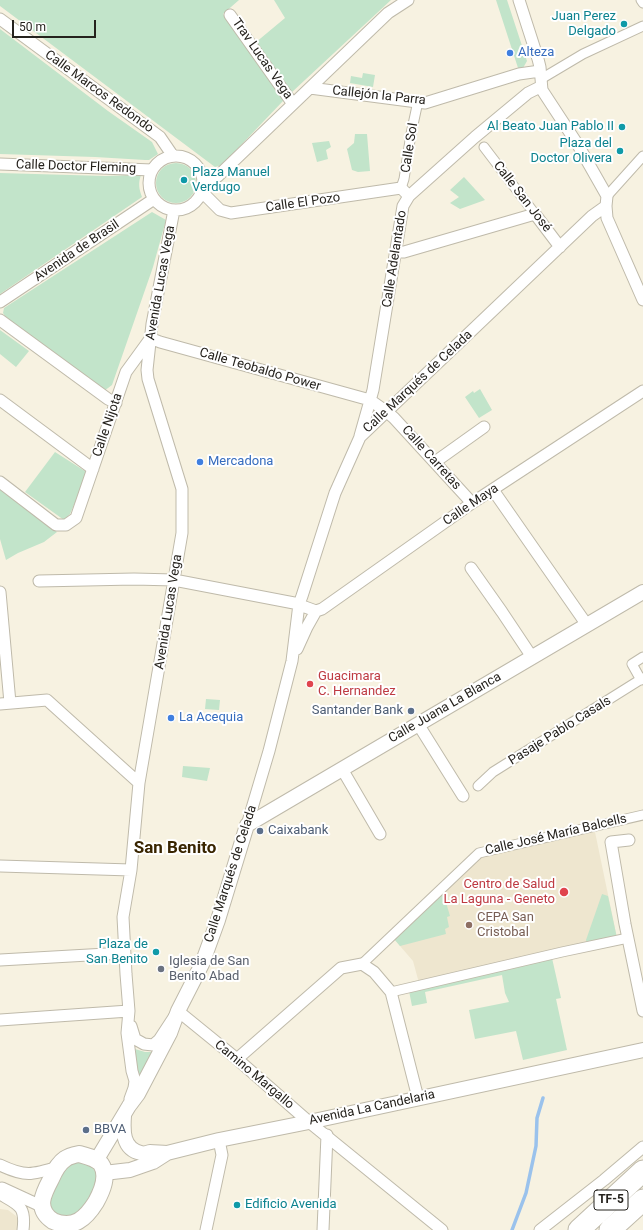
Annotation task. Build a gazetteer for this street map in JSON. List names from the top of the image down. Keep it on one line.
{"streets":{"highway":["TF-5"],"street":["Trav Lucas Vega","Calle Marcos Redondo","Callejón la Parra","Calle Sol","Calle Doctor Fleming","Calle San José","Calle El Pozo","Avenida de Brasil","Calle Adelantado","Avenida Lucas Vega","Calle Teobaldo Power","Calle Marqués de Celada","Calle Nijota","Calle Carretas","Calle Maya","Calle Juana La Blanca","Pasaje Pablo Casals","Calle José María Balcells","Camino Margallo","Avenida La Candelaria"]},"crossings":[["Calle Marcos Redondo","Calle Doctor Fleming"],["Calle Marcos Redondo","Calle El Pozo"],["Calle Marcos Redondo","Avenida de Brasil"],["Calle Marcos Redondo","Avenida Lucas Vega"],["Callejón la Parra","Calle Adelantado"],["Calle Sol","Calle El Pozo"],["Calle Sol","Calle Adelantado"],["Calle Doctor Fleming","Calle El Pozo"],["Calle Doctor Fleming","Avenida de Brasil"],["Calle Doctor Fleming","Avenida Lucas Vega"],["Calle San José","Calle Marqués de Celada"],["Calle El Pozo","Avenida de Brasil"],["Calle El Pozo","Calle Adelantado"],["Calle El Pozo","Avenida Lucas Vega"],["Avenida de Brasil","Avenida Lucas Vega"],["Calle Adelantado","Calle Teobaldo Power"],["Calle Adelantado","Calle Carretas"],["Avenida Lucas Vega","Calle Teobaldo Power"],["Avenida Lucas Vega","Calle Marqués de Celada"],["Avenida Lucas Vega","Calle Nijota"],["Avenida Lucas Vega","Camino Margallo"],["Calle Teobaldo Power","Calle Nijota"],["Calle Teobaldo Power","Calle Carretas"],["Calle Marqués de Celada","Calle Carretas"],["Calle Marqués de Celada","Calle Maya"],["Calle Marqués de Celada","Calle Juana La Blanca"],["Calle Marqués de Celada","Camino Margallo"],["Calle Marqués de Celada","Avenida La Candelaria"],["Calle Carretas","Calle Maya"],["Camino Margallo","Avenida La Candelaria"]],"districts":["San Benito"],"places":["Juan Perez Delgado","Alteza","Al Beato Juan Pablo II","Plaza del Doctor Olivera","Plaza Manuel Verdugo","Mercadona","Guacimara C. Hernandez","Santander Bank","La Acequia","Caixabank","Centro de Salud La Laguna - Geneto","CEPA San Cristobal","Plaza de San Benito","Iglesia de San Benito Abad","BBVA","Edificio Avenida"],"scale_bar":"50 m"}
